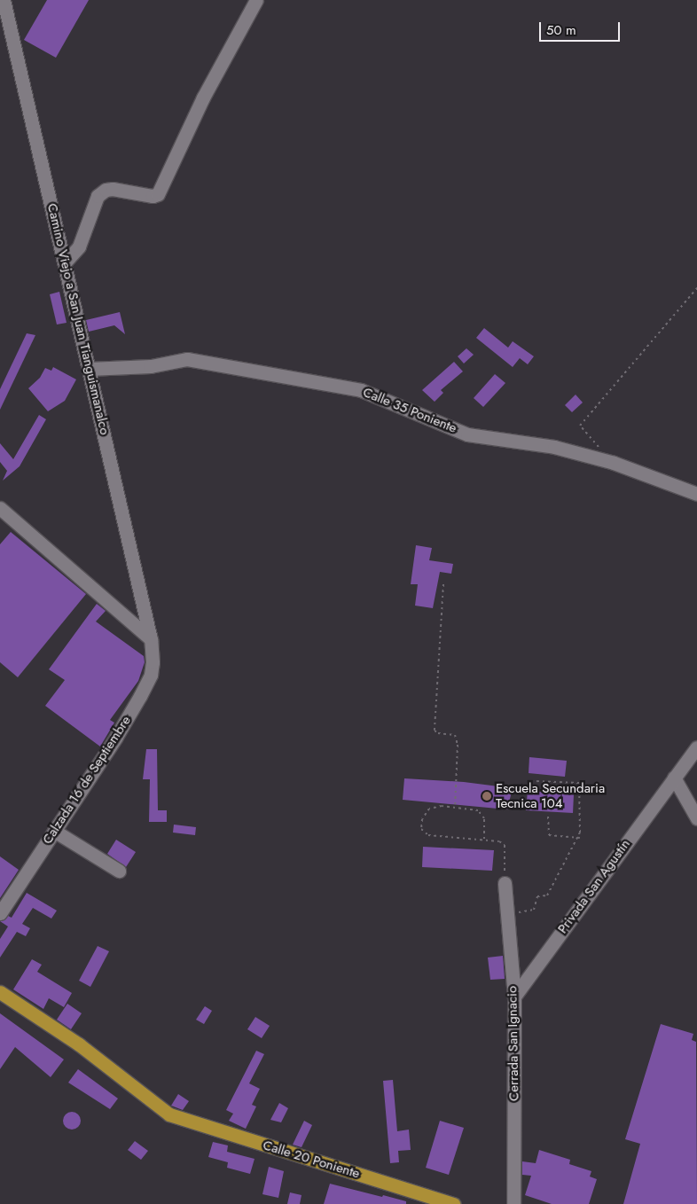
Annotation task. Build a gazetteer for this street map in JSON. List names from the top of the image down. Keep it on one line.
{"streets":{"main road":["Calle 20 Poniente"],"street":["Camino Viejo a San Juan Tianguismanalco","Calle 35 Poniente","Calzada 16 de Septiembre","Privada San Agustín","Cerrada San Ignacio"]},"crossings":[["Camino Viejo a San Juan Tianguismanalco","Calle 35 Poniente"],["Camino Viejo a San Juan Tianguismanalco","Calzada 16 de Septiembre"],["Privada San Agustín","Cerrada San Ignacio"]],"places":["Escuela Secundaria Tecnica 104"],"scale_bar":"50 m"}
